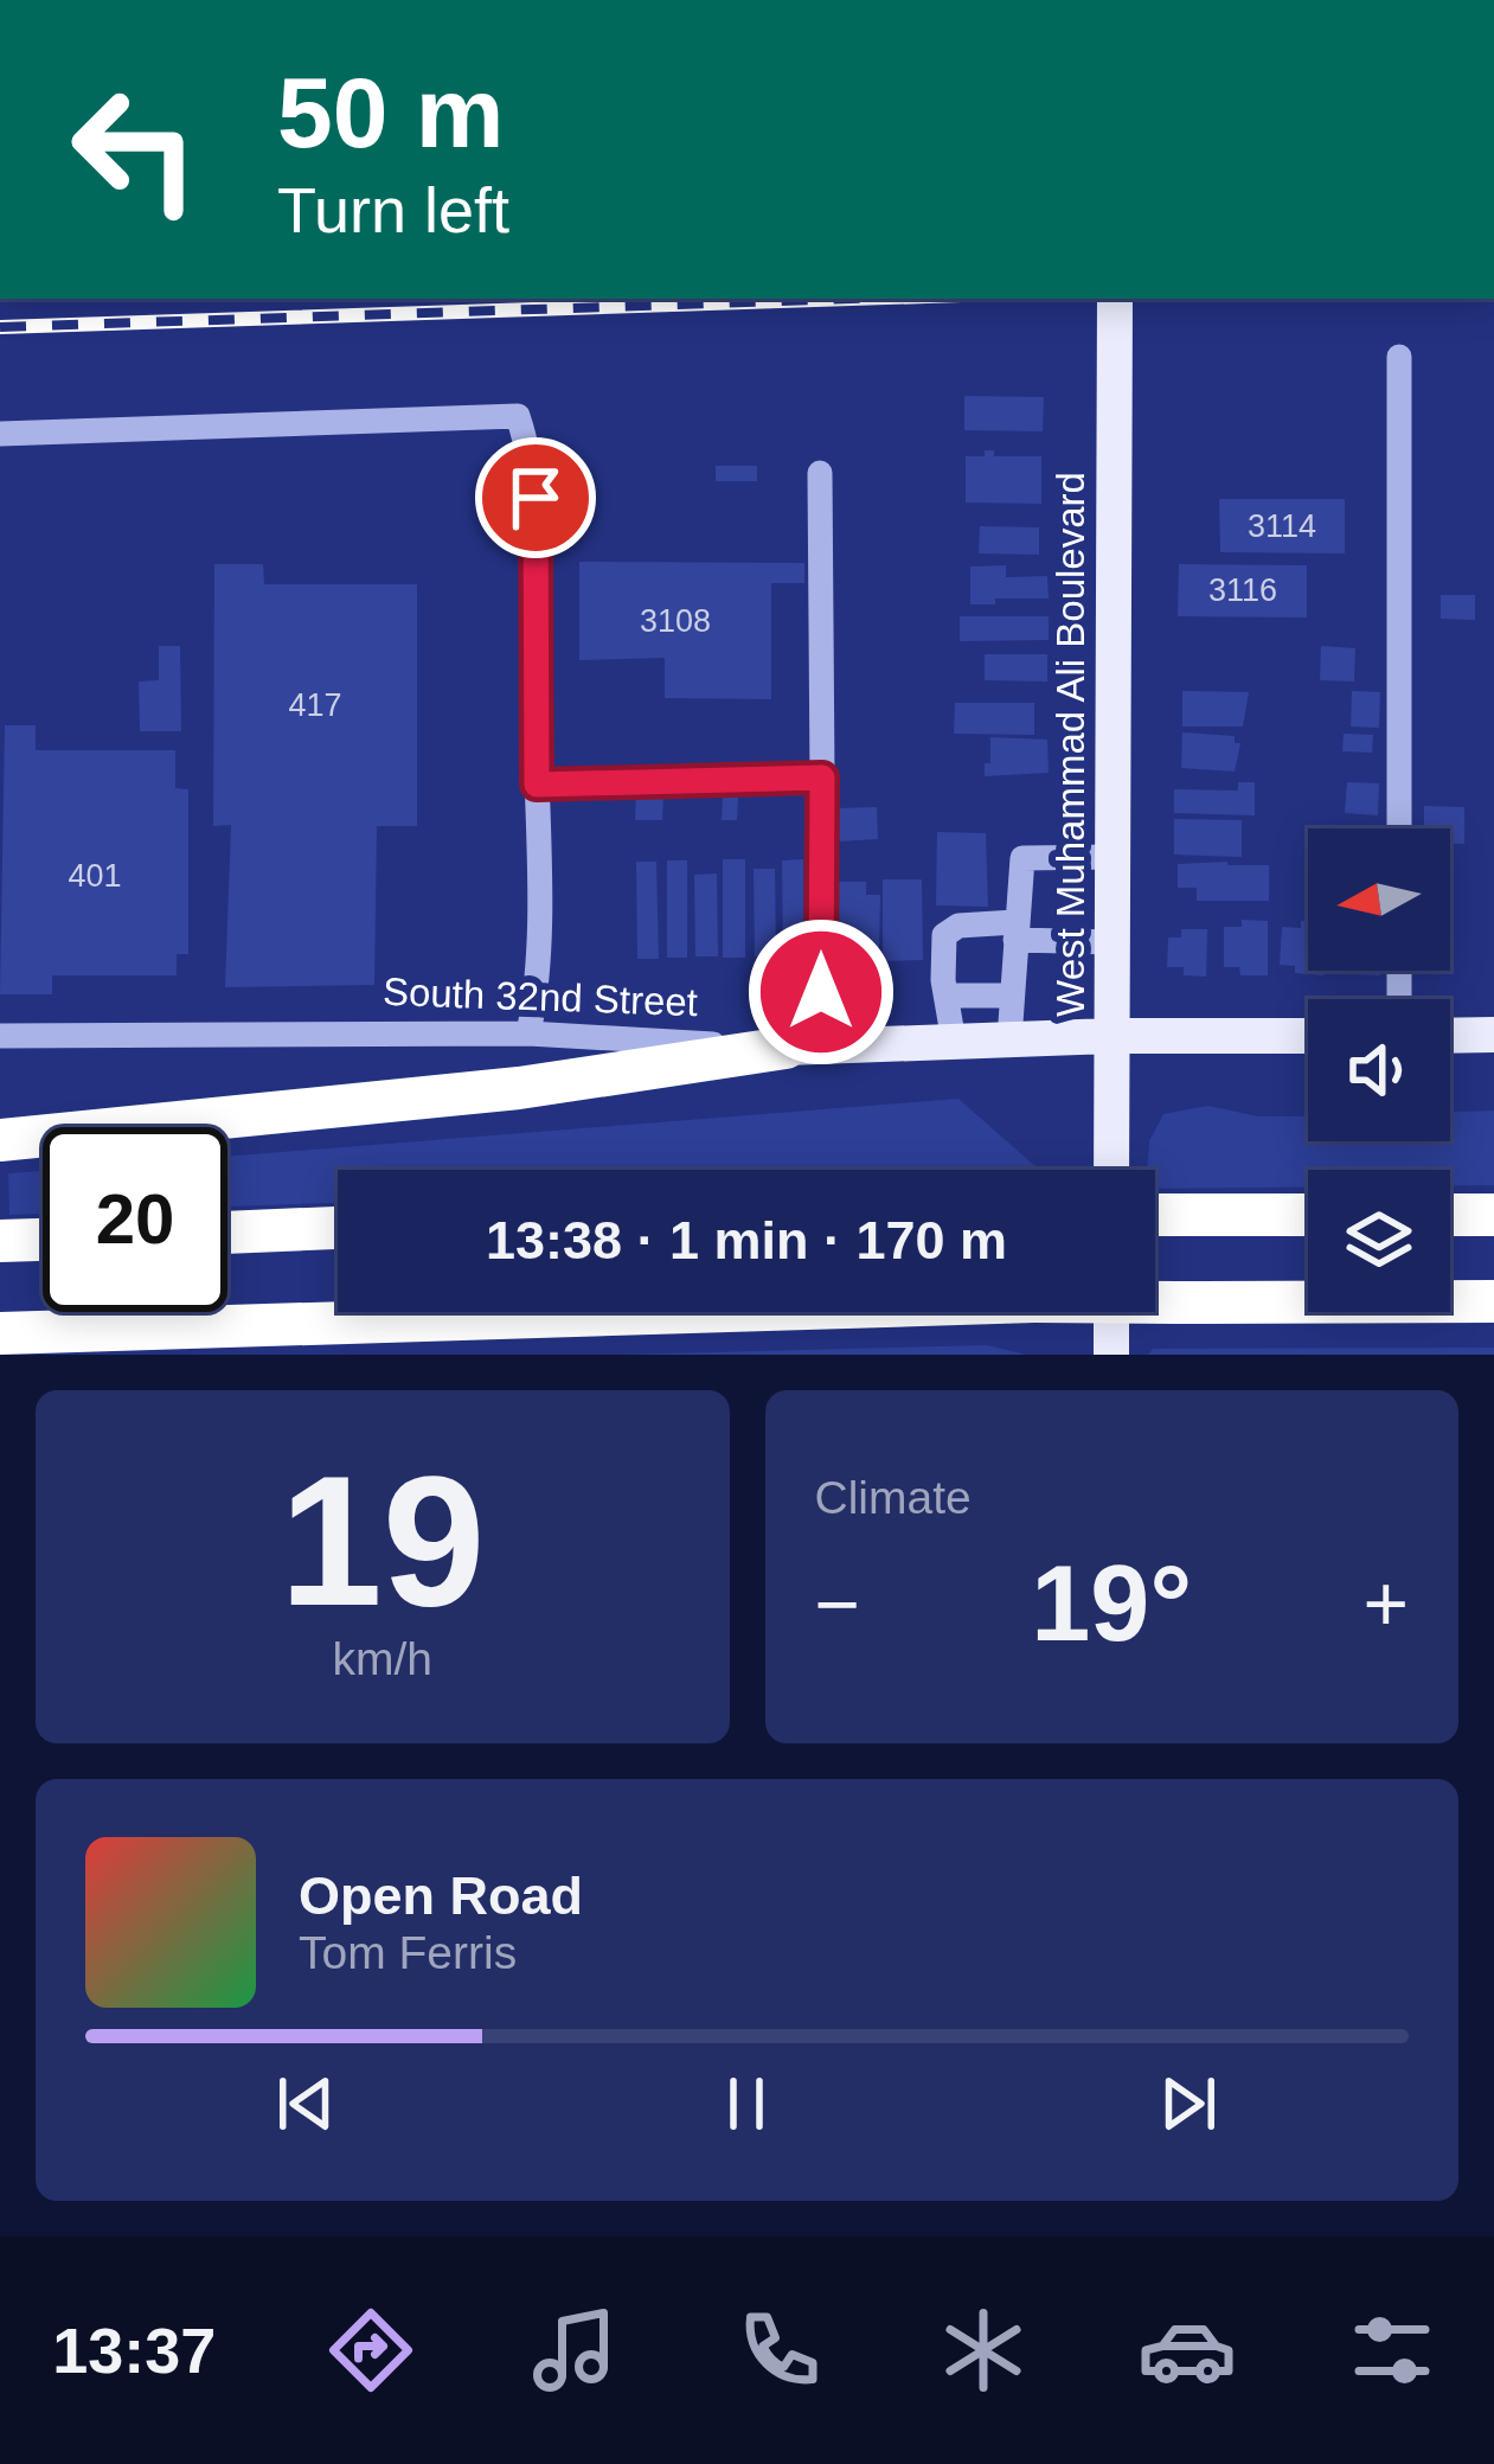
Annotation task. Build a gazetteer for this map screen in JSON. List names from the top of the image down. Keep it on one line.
{"streets":{"main road":["West Muhammad Ali Boulevard","South 32nd Street"]},"crossings":[["West Muhammad Ali Boulevard","South 32nd Street"]],"house_numbers":["3114","3116","3108","417","401"],"north":"left","page":{"turn":["50 m","Turn left"],"limit":"20","trip":"13:38 · 1 min · 170 m","tile":[["19","km/h"],"Climate"],"heat":["−","19°","+"],"song":["Open Road","Tom Ferris"],"tabs":"13:37"}}
